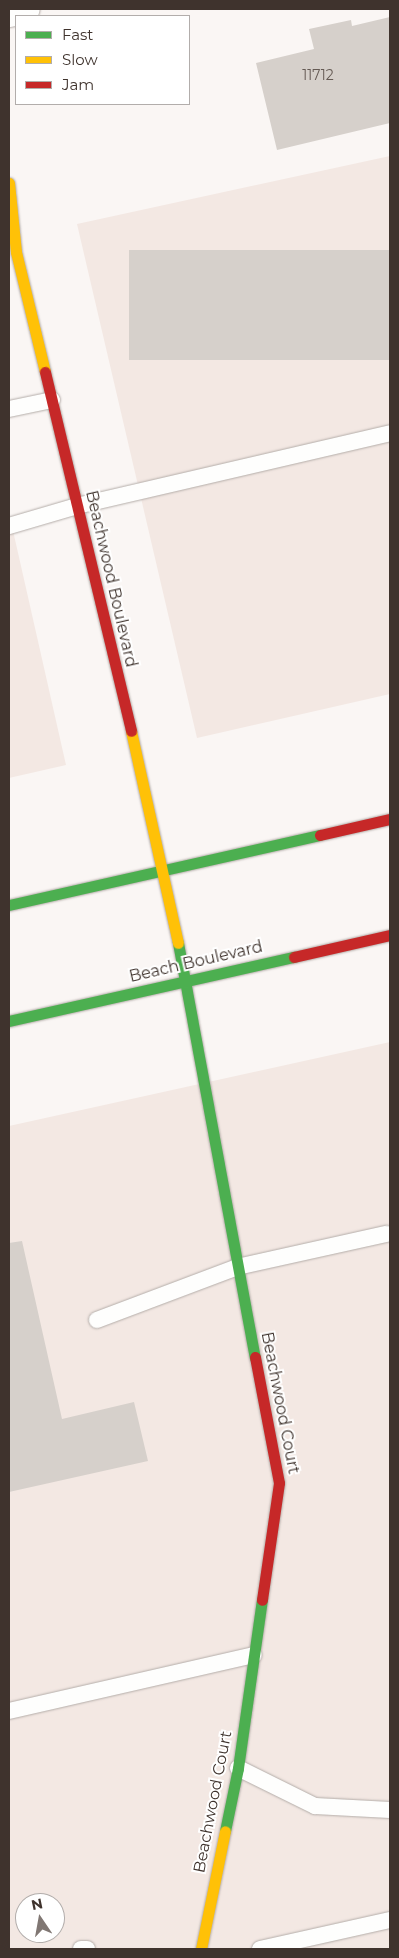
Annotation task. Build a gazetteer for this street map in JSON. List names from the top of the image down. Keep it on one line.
{"streets":{"main road":["Beachwood Boulevard","Beach Boulevard","Beachwood Court"]},"crossings":[["Beachwood Boulevard","Beach Boulevard"],["Beachwood Boulevard","Beachwood Court"],["Beach Boulevard","Beachwood Court"]],"house_numbers":["11712"],"legend":["Fast","Slow","Jam"],"north":"top"}
